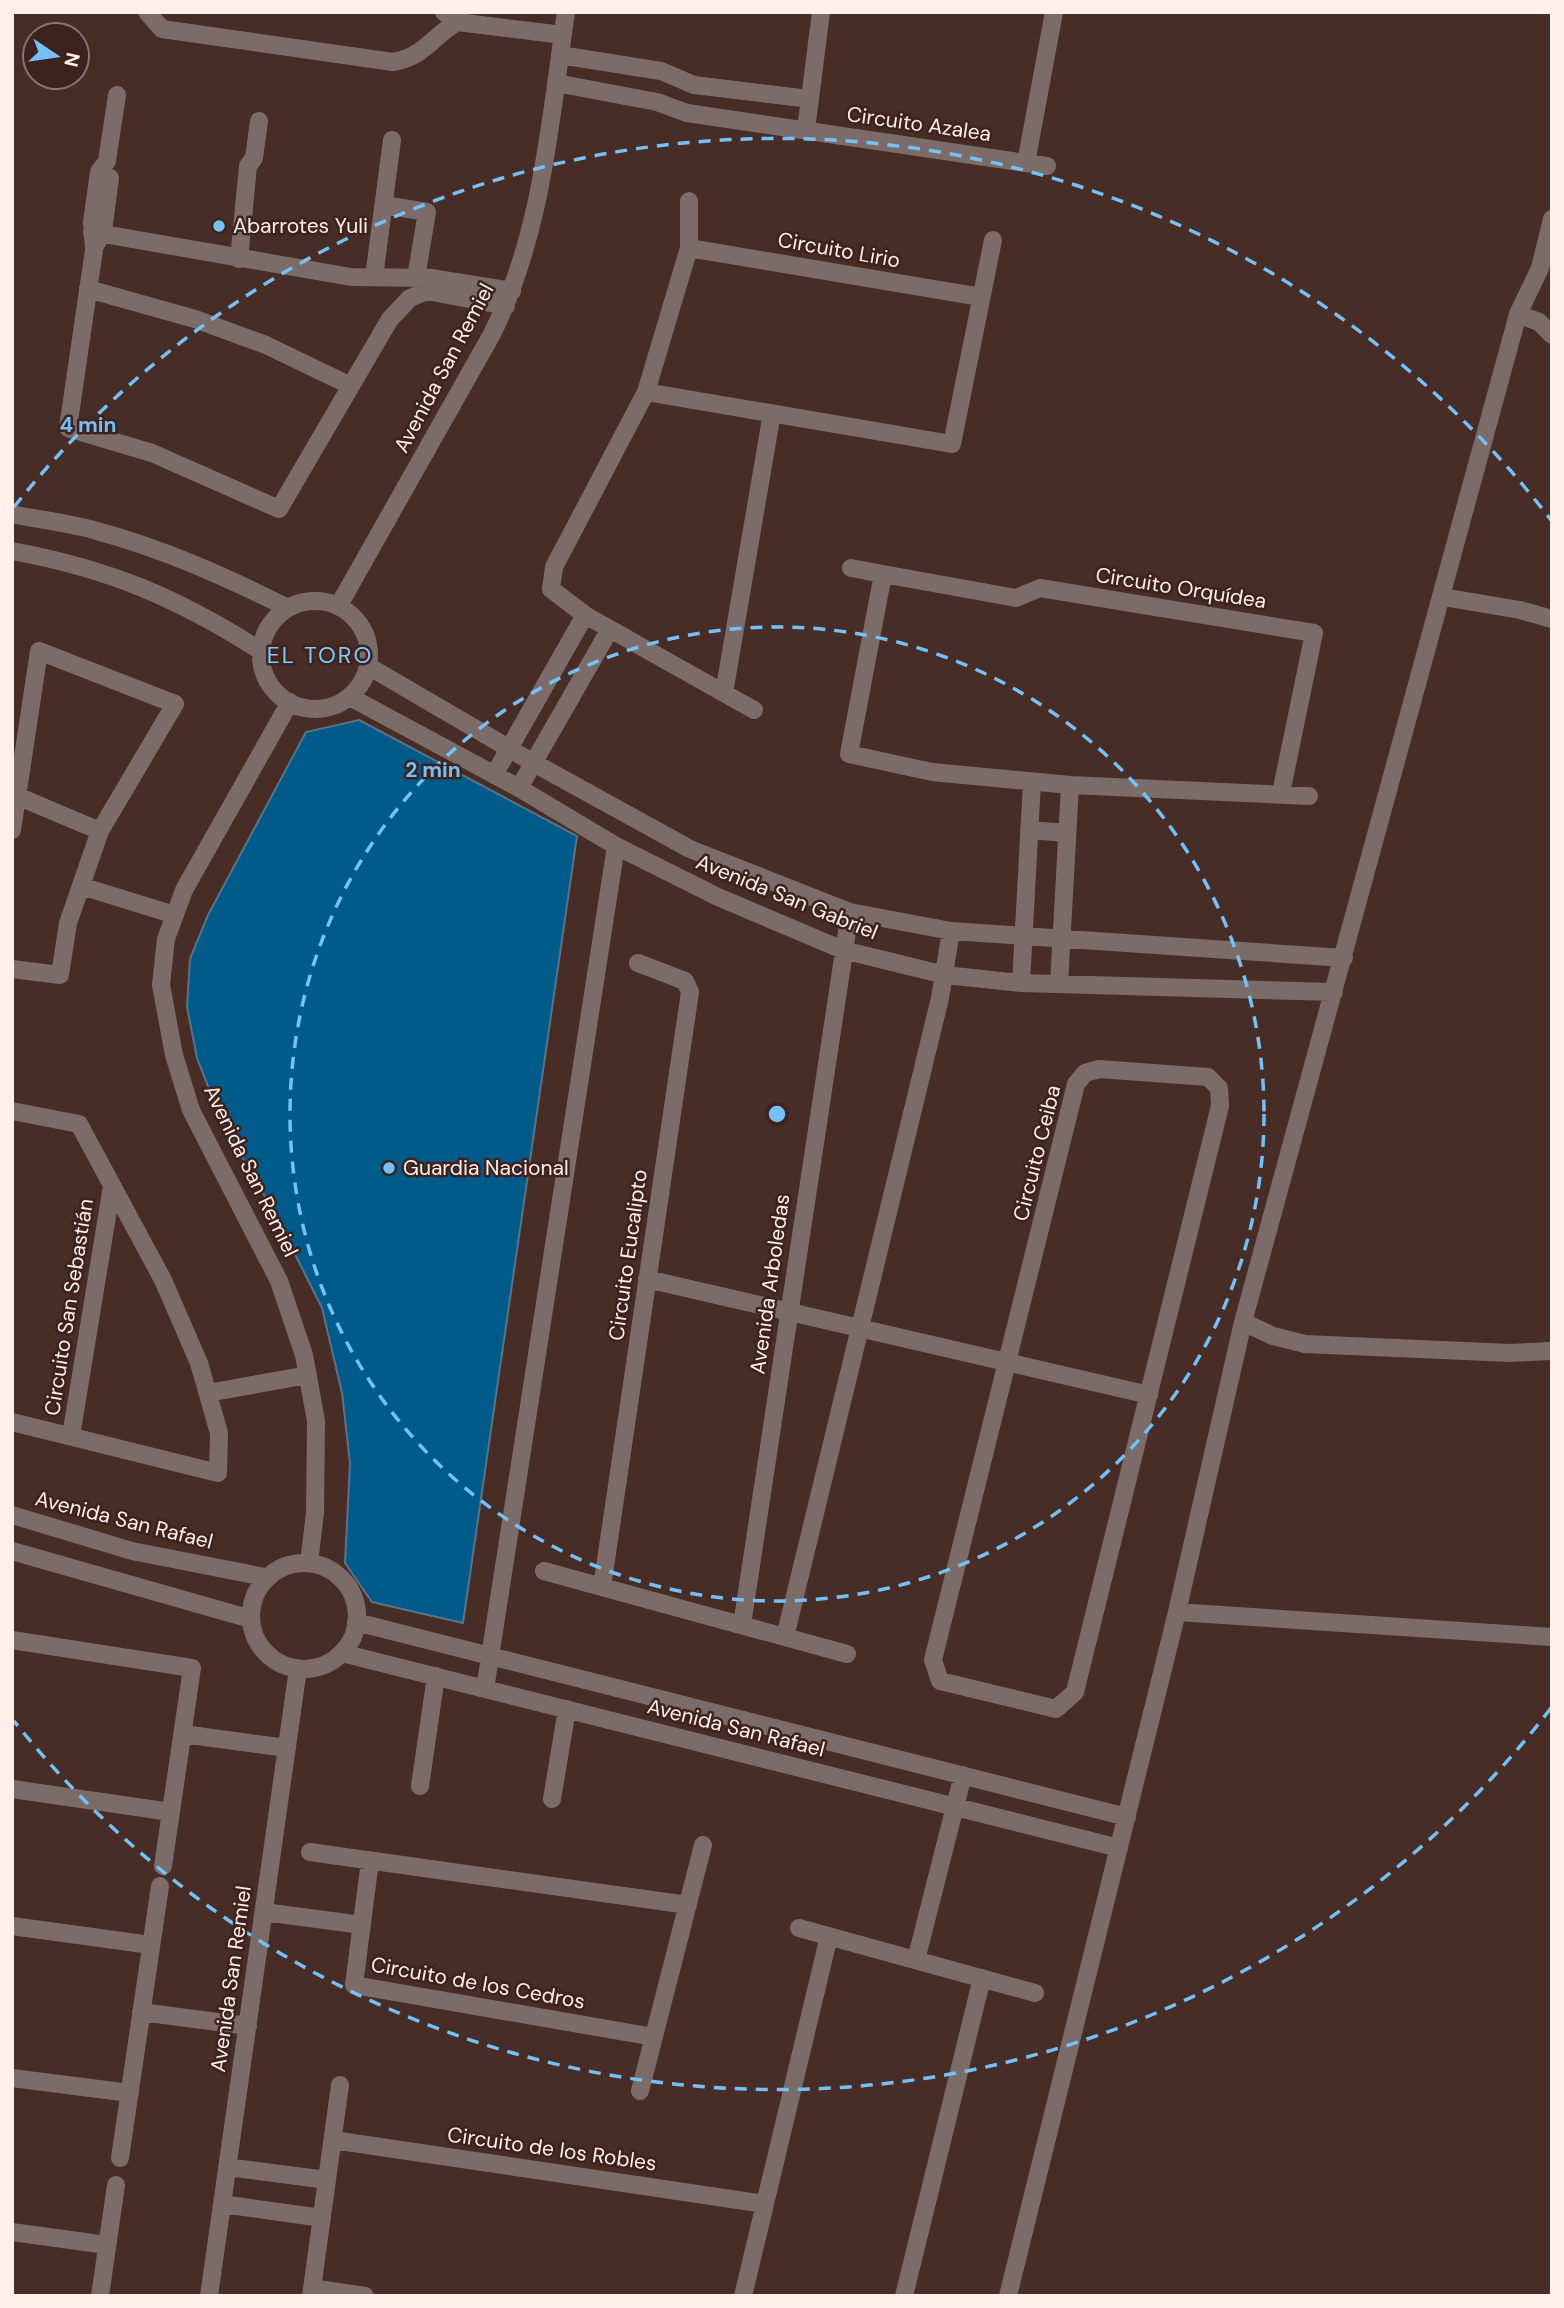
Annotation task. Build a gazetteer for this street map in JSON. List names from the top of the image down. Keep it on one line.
{"streets":{"street":["Circuito Azalea","Circuito Lirio","Avenida San Remiel","Circuito Orquídea","Avenida San Gabriel","Circuito Ceiba","Circuito Eucalipto","Avenida Arboledas","Circuito San Sebastián","Avenida San Rafael","Circuito de los Cedros","Circuito de los Robles"]},"crossings":[["Circuito Azalea","Avenida San Remiel"],["Avenida San Remiel","Avenida San Gabriel"],["Avenida San Remiel","Avenida San Rafael"],["Avenida San Remiel","Circuito de los Cedros"],["Avenida San Gabriel","Avenida Arboledas"]],"districts":["EL TORO"],"places":["Abarrotes Yuli","Guardia Nacional"],"north":"right","rings":["4 min","2 min"]}
